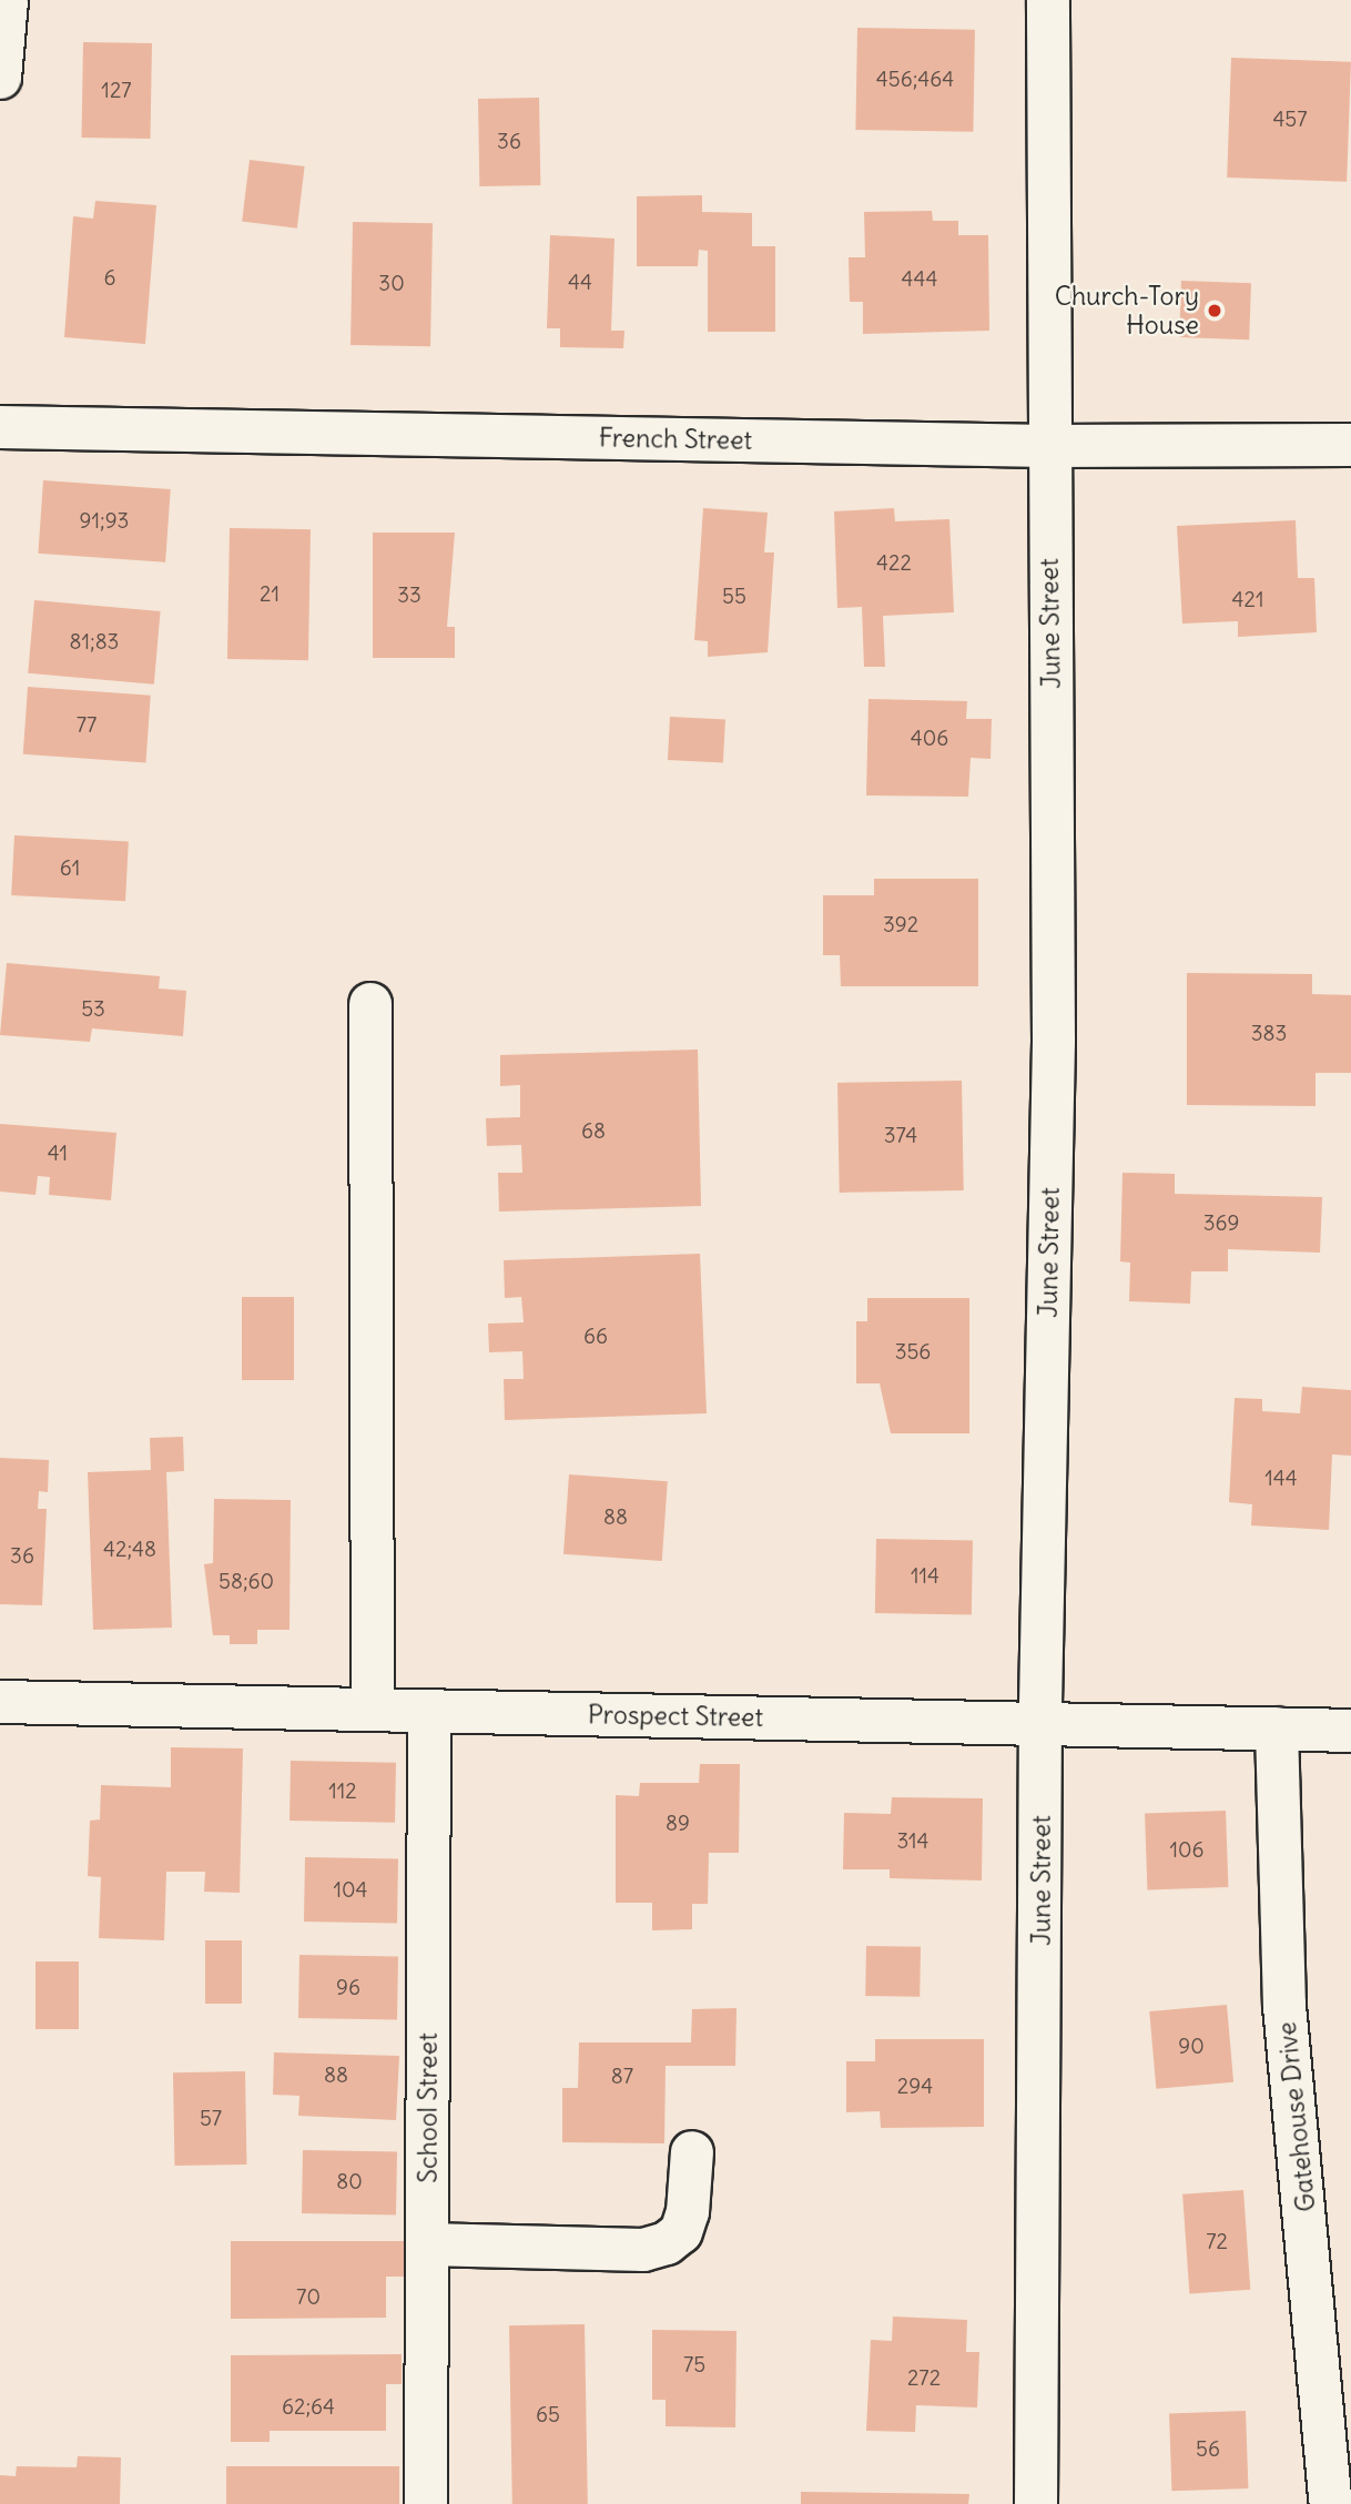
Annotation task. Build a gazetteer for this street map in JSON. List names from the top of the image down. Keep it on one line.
{"streets":{"street":["French Street","June Street","Prospect Street","School Street","Gatehouse Drive"]},"crossings":[["French Street","June Street"],["June Street","Prospect Street"],["Prospect Street","School Street"],["Prospect Street","Gatehouse Drive"]],"places":["Church-Tory House"],"house_numbers":["456;464","127","457","36","6","444","44","30","91;93","422","21","33","55","421","81;83","77","406","61","392","53","383","68","374","41","369","66","356","144","88","42;48","36","114","58;60","112","89","314","106","104","96","90","88","87","294","57","80","72","70","75","272","62;64","65","56"]}
